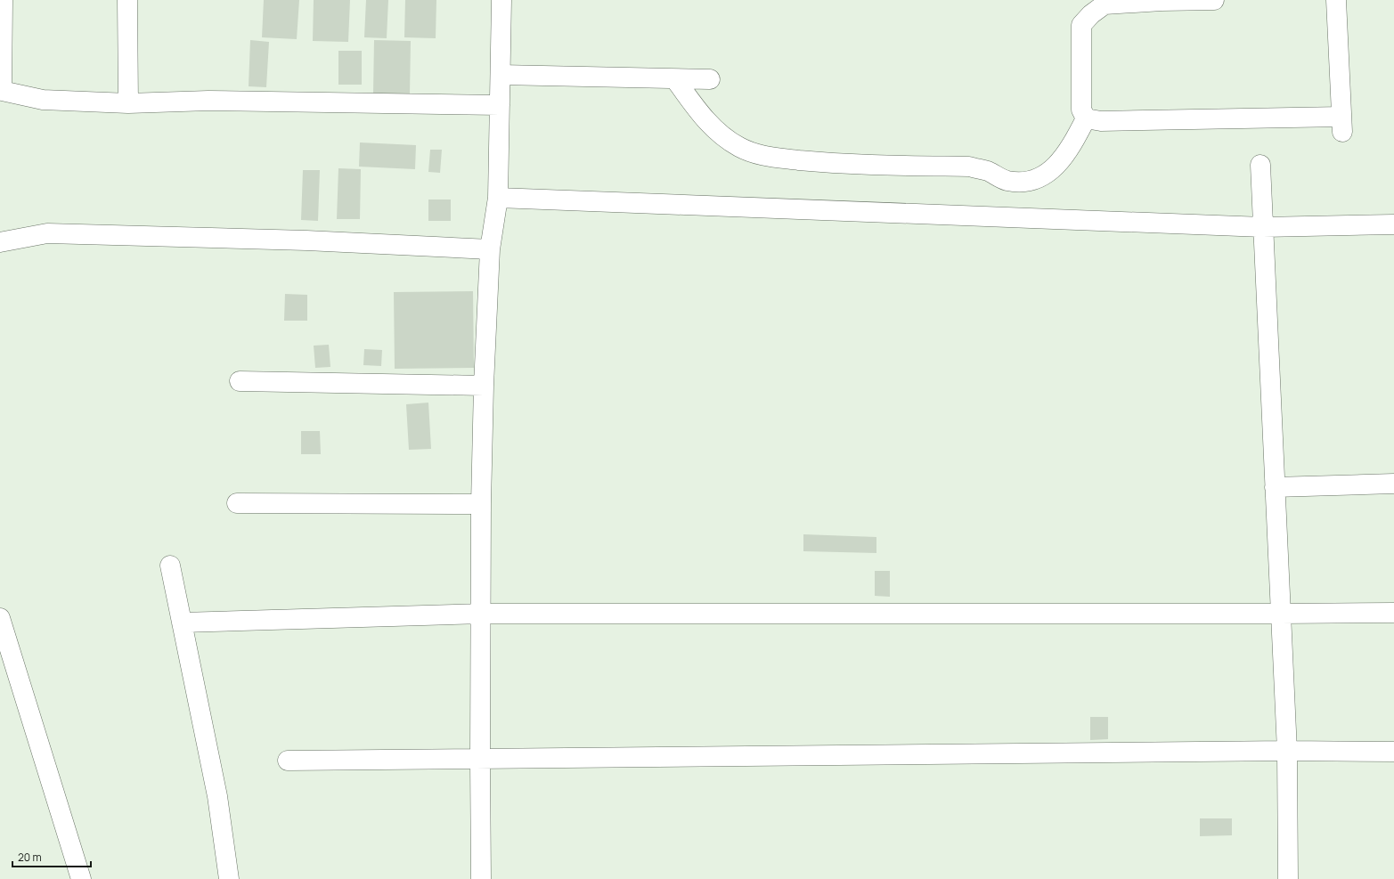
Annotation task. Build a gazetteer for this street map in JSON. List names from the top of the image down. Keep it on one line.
{"scale_bar":"20 m"}
